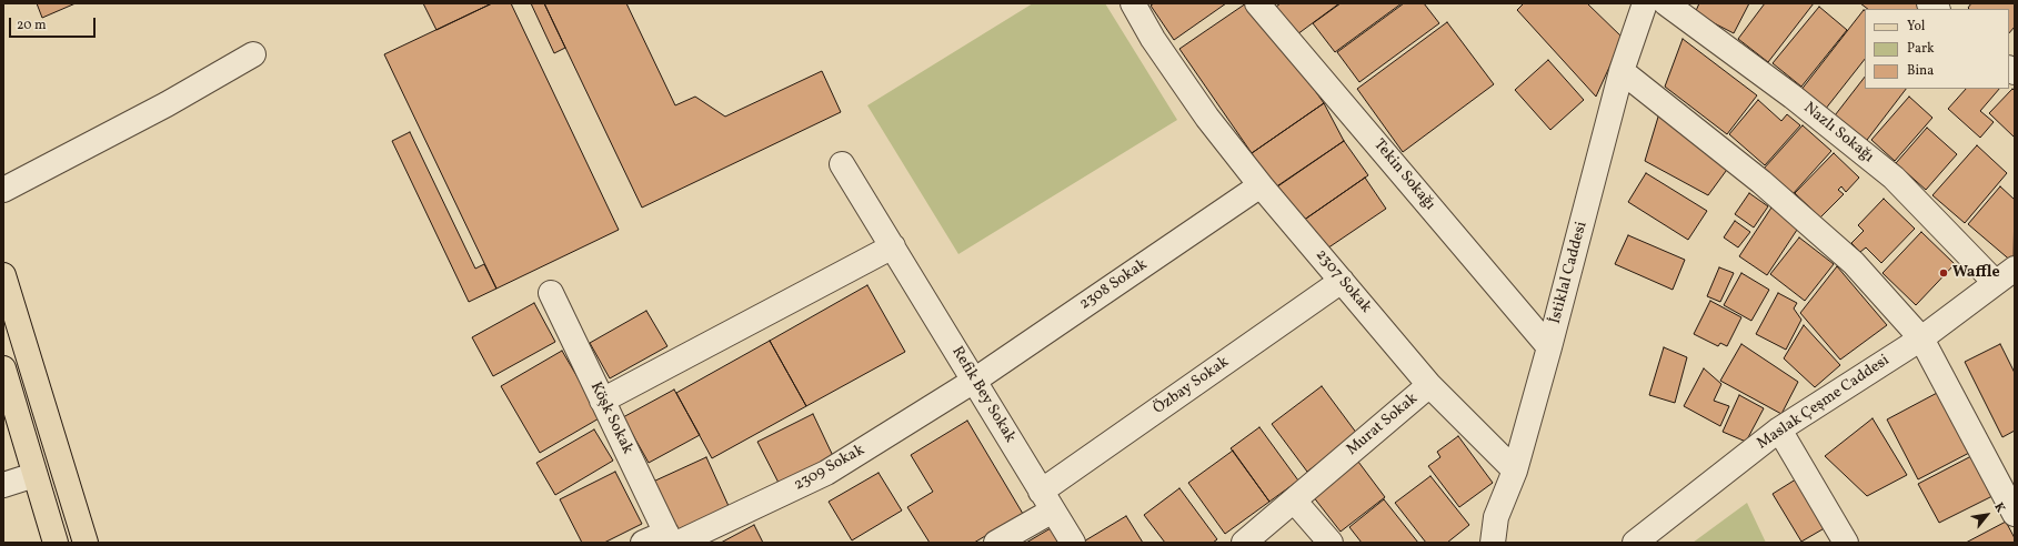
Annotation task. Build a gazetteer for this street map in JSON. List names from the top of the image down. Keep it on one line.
{"streets":{"street":["Nazlı Sokağı","Tekin Sokağı","İstiklal Caddesi","2307 Sokak","2308 Sokak","Özbay Sokak","Refik Bey Sokak","Maslak Çeşme Caddesi","Köşk Sokak","Murat Sokak","2309 Sokak"]},"crossings":[["Nazlı Sokağı","İstiklal Caddesi"],["Nazlı Sokağı","Maslak Çeşme Caddesi"],["Tekin Sokağı","İstiklal Caddesi"],["İstiklal Caddesi","Murat Sokak"],["2307 Sokak","2308 Sokak"],["2307 Sokak","Özbay Sokak"],["2307 Sokak","Murat Sokak"],["2308 Sokak","Refik Bey Sokak"],["2308 Sokak","2309 Sokak"],["Özbay Sokak","Refik Bey Sokak"],["Refik Bey Sokak","2309 Sokak"],["Köşk Sokak","2309 Sokak"]],"places":["Waffle"],"legend":["Yol","Park","Bina"],"scale_bar":"20 m","north":"top right"}
